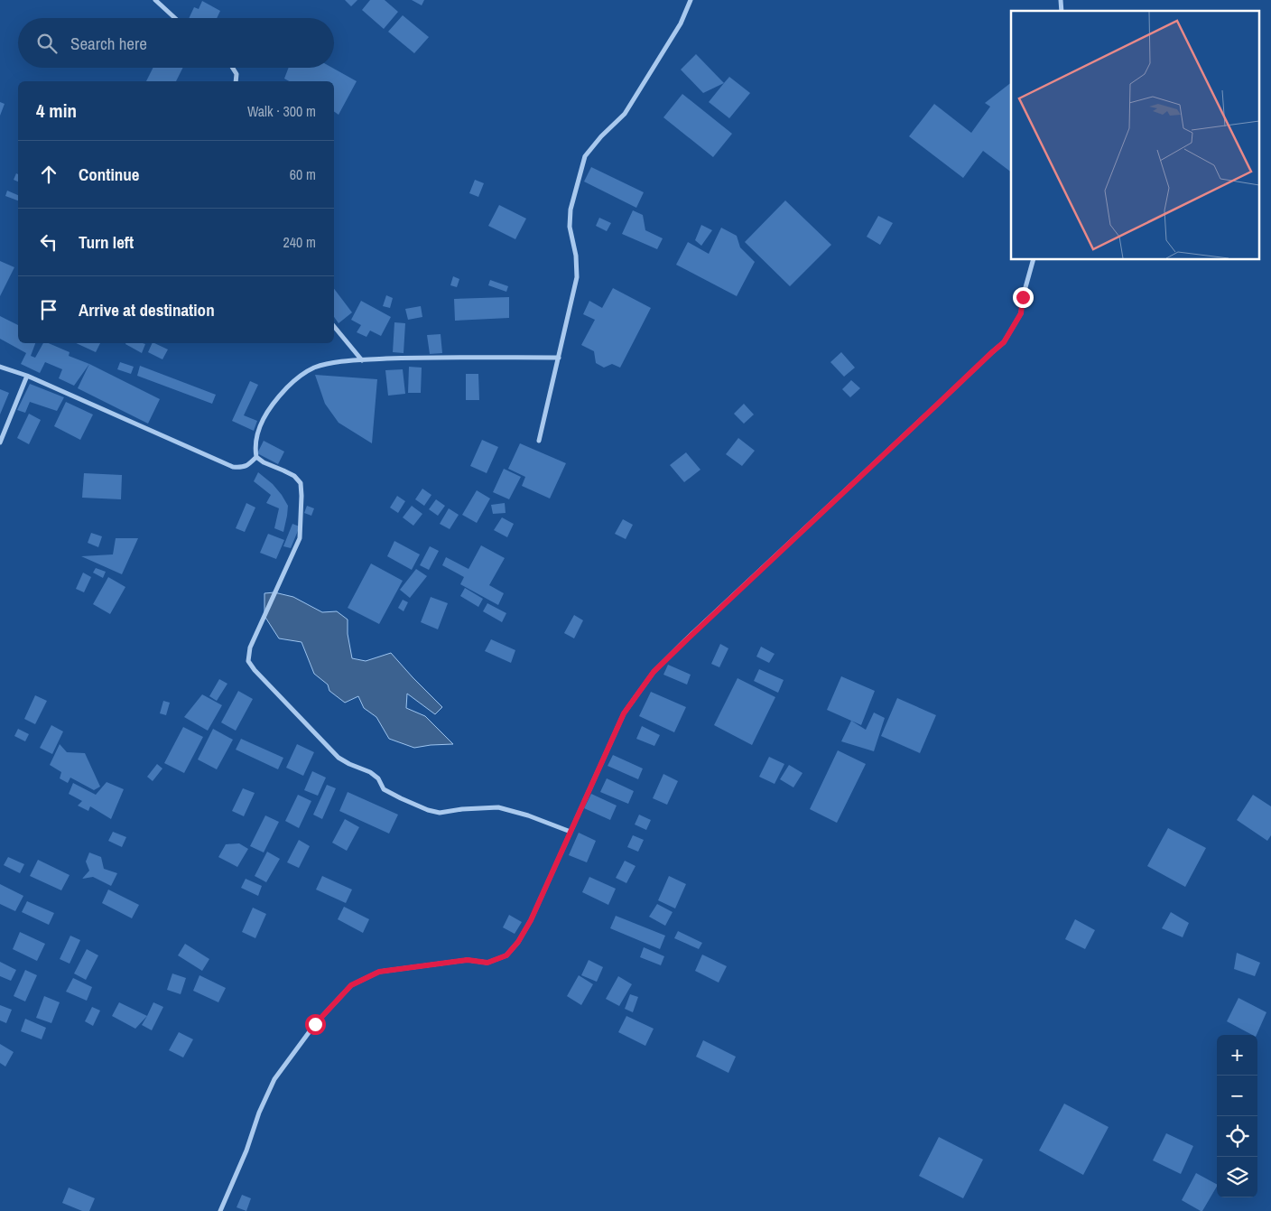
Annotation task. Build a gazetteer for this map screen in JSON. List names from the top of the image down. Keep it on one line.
{"page":{"search":"Search here","heading":["4 min","Walk · 300 m"],"list":[["Continue","60 m"],["Turn left","240 m"],"Arrive at destination"],"map_buttons":["+","−"]}}
